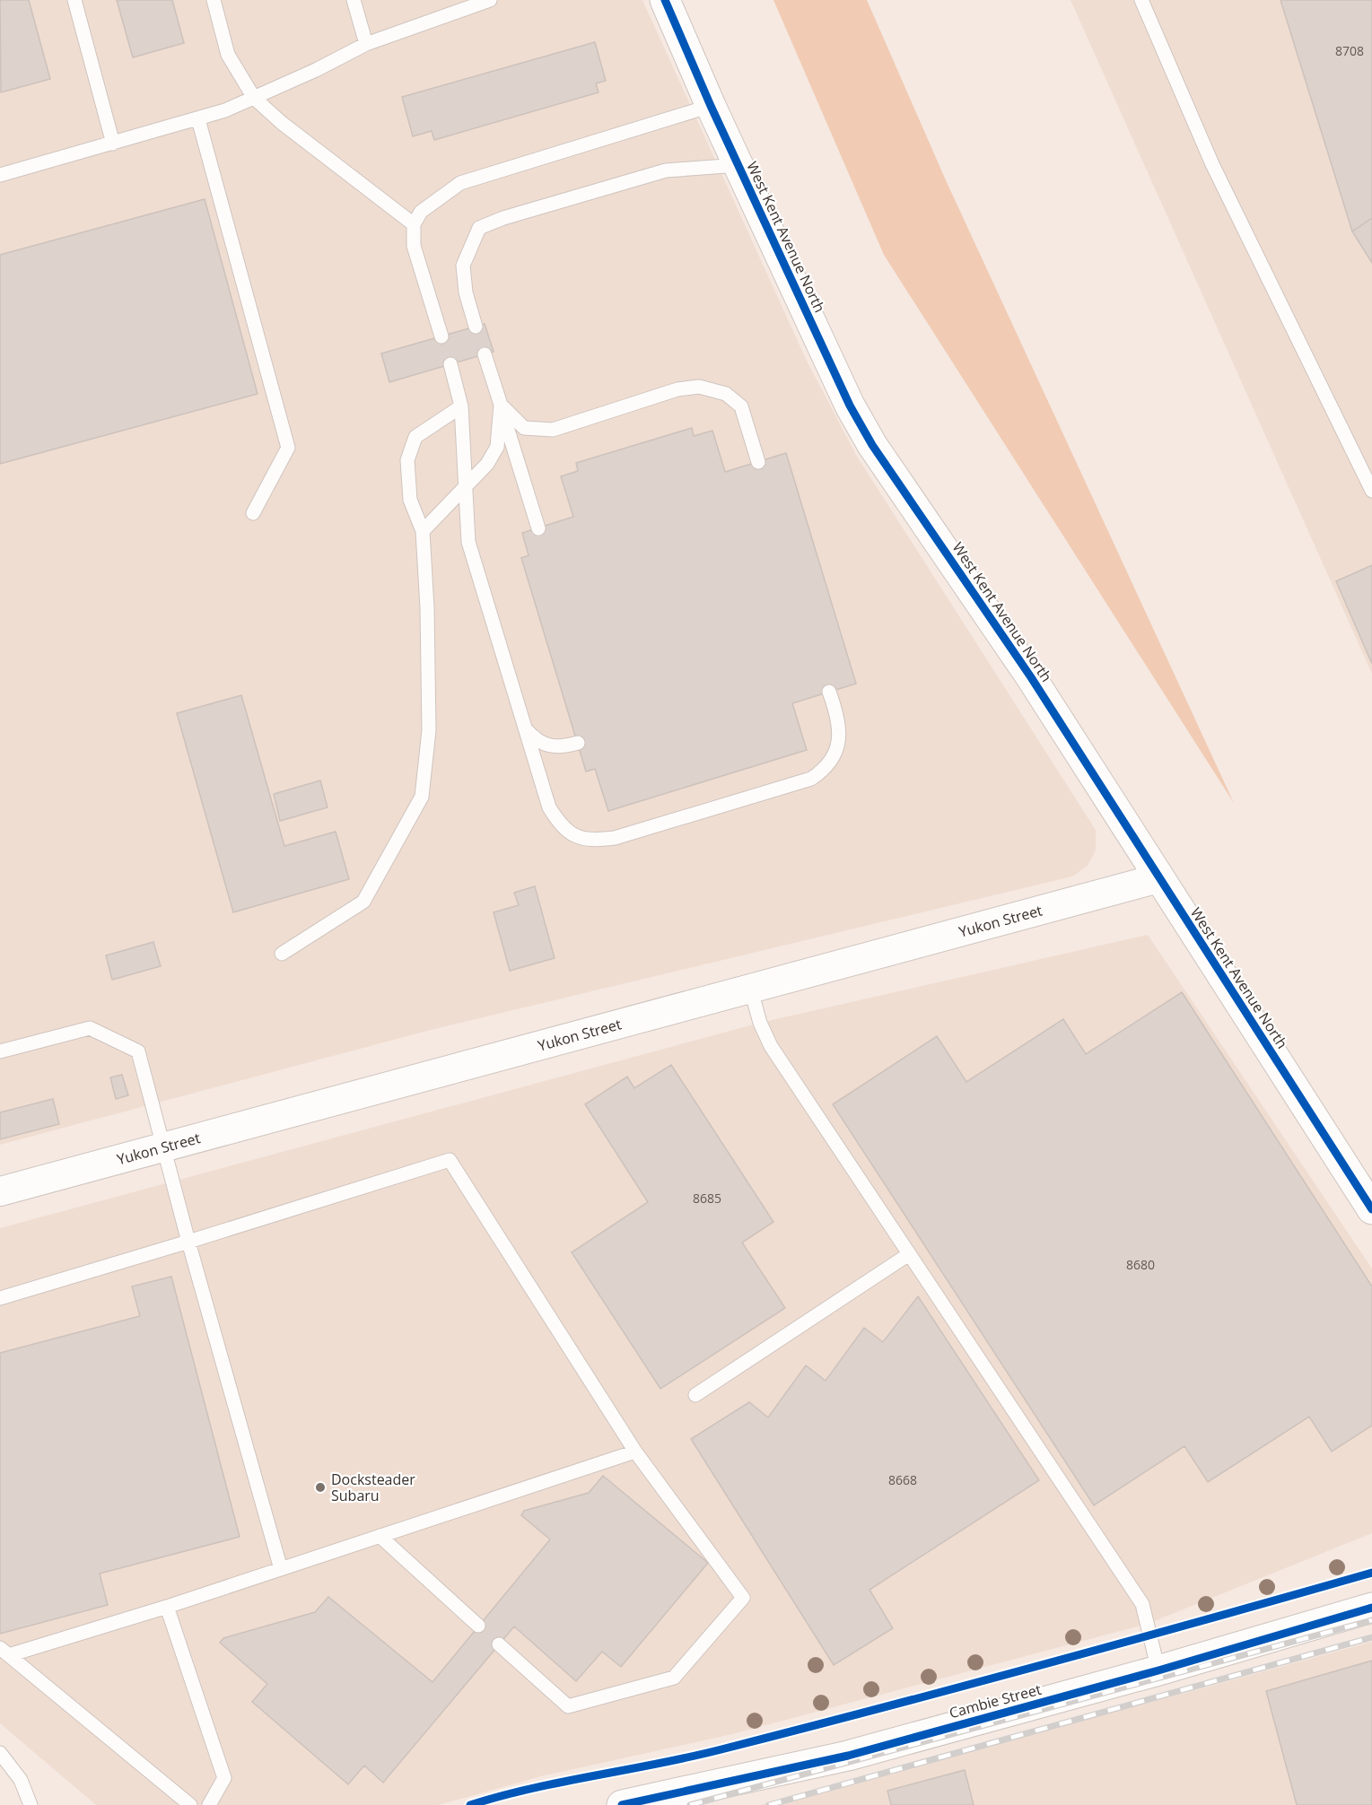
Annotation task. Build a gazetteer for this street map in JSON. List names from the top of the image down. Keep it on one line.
{"streets":{"street":["West Kent Avenue North","Yukon Street","Cambie Street"]},"crossings":[["West Kent Avenue North","Yukon Street"]],"places":["Docksteader Subaru"],"house_numbers":["8708","8685","8680","8668"]}
